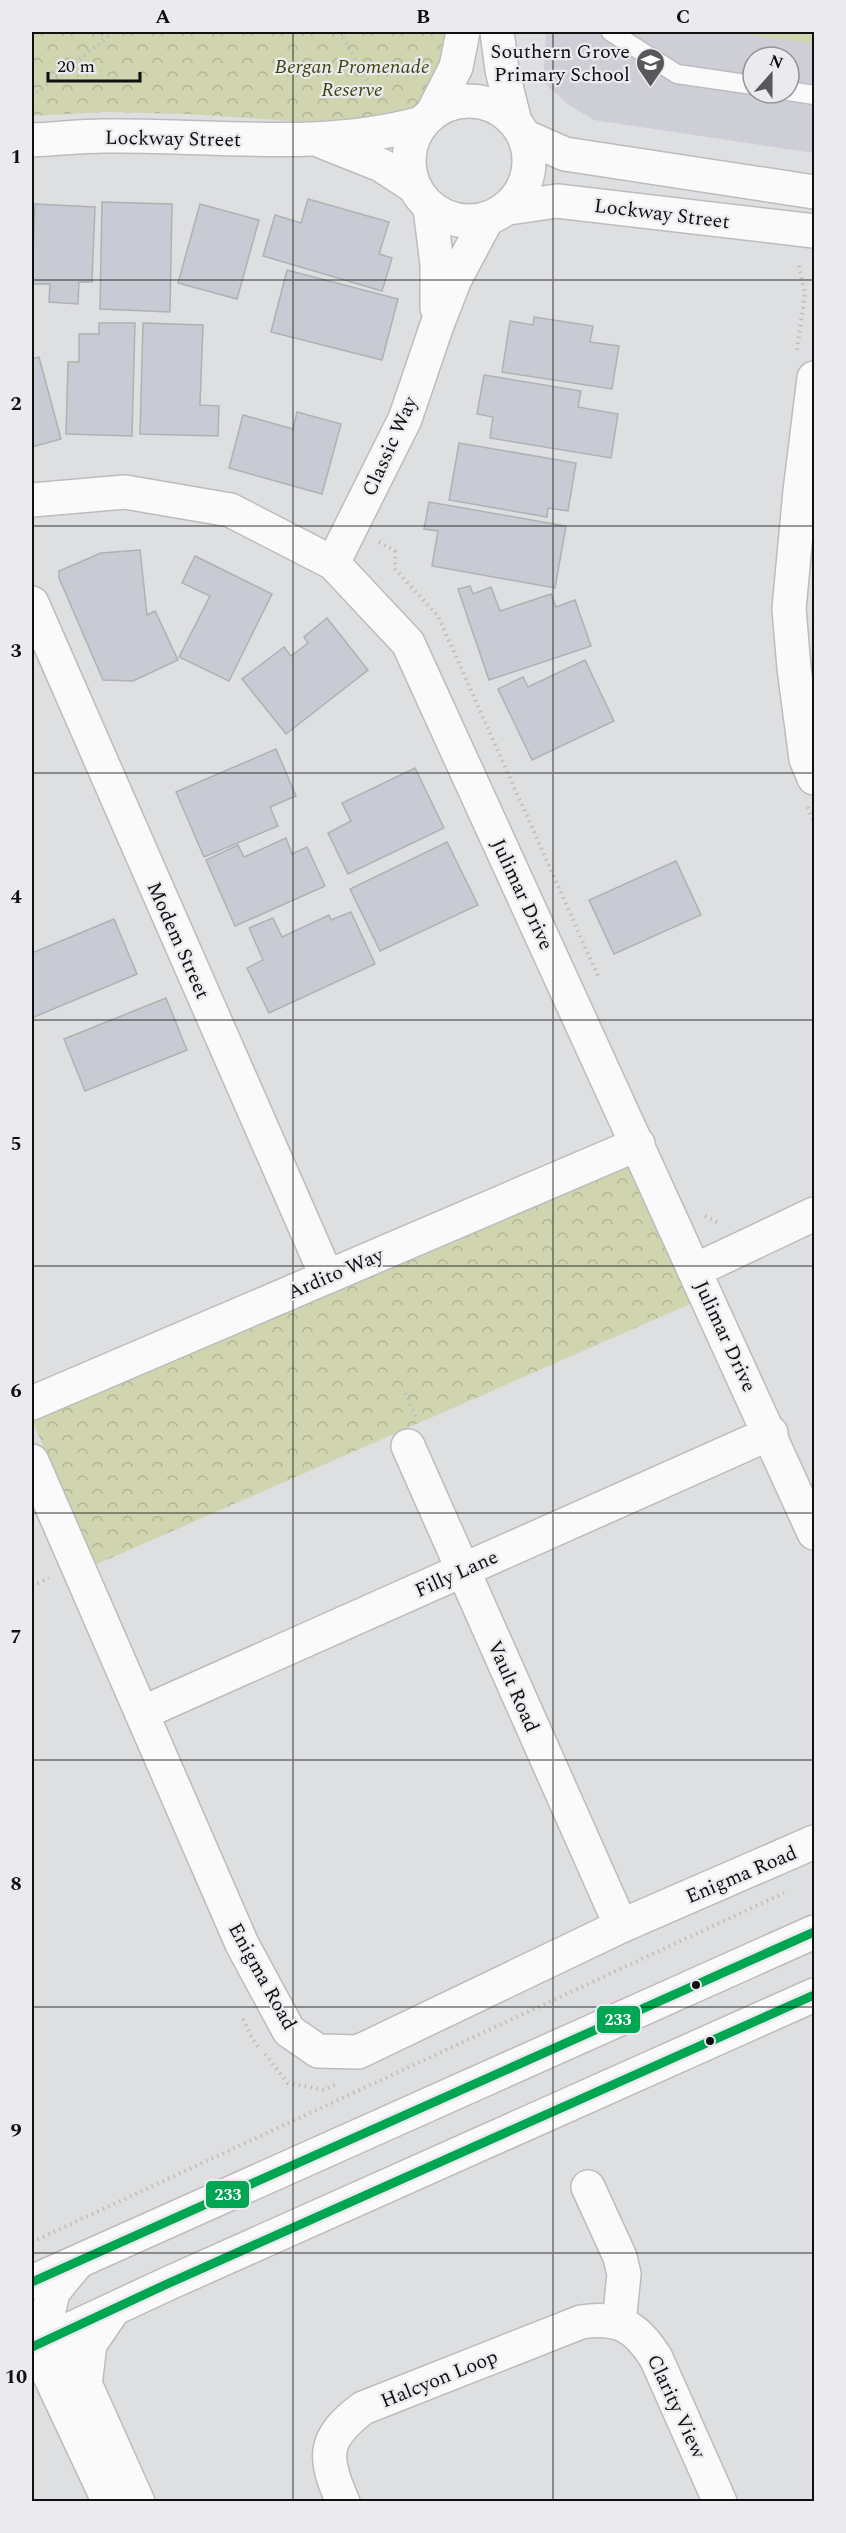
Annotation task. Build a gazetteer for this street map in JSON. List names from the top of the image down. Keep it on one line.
{"streets":{"street":["Lockway Street","Classic Way","Julimar Drive","Modem Street","Ardito Way","Filly Lane","Vault Road","Enigma Road","Halcyon Loop","Clarity View"]},"crossings":[["Lockway Street","Classic Way"],["Classic Way","Julimar Drive"],["Julimar Drive","Ardito Way"],["Julimar Drive","Filly Lane"],["Modem Street","Ardito Way"],["Filly Lane","Vault Road"],["Filly Lane","Enigma Road"],["Vault Road","Enigma Road"],["Halcyon Loop","Clarity View"]],"parks":["Bergan Promenade Reserve"],"places":{"school or university":["Southern Grove Primary School"]},"lines":["transit line 233"],"scale_bar":"20 m","north":"top","grid":{"columns":["A","B","C"],"rows":["1","2","3","4","5","6","7","8","9","10"]}}
